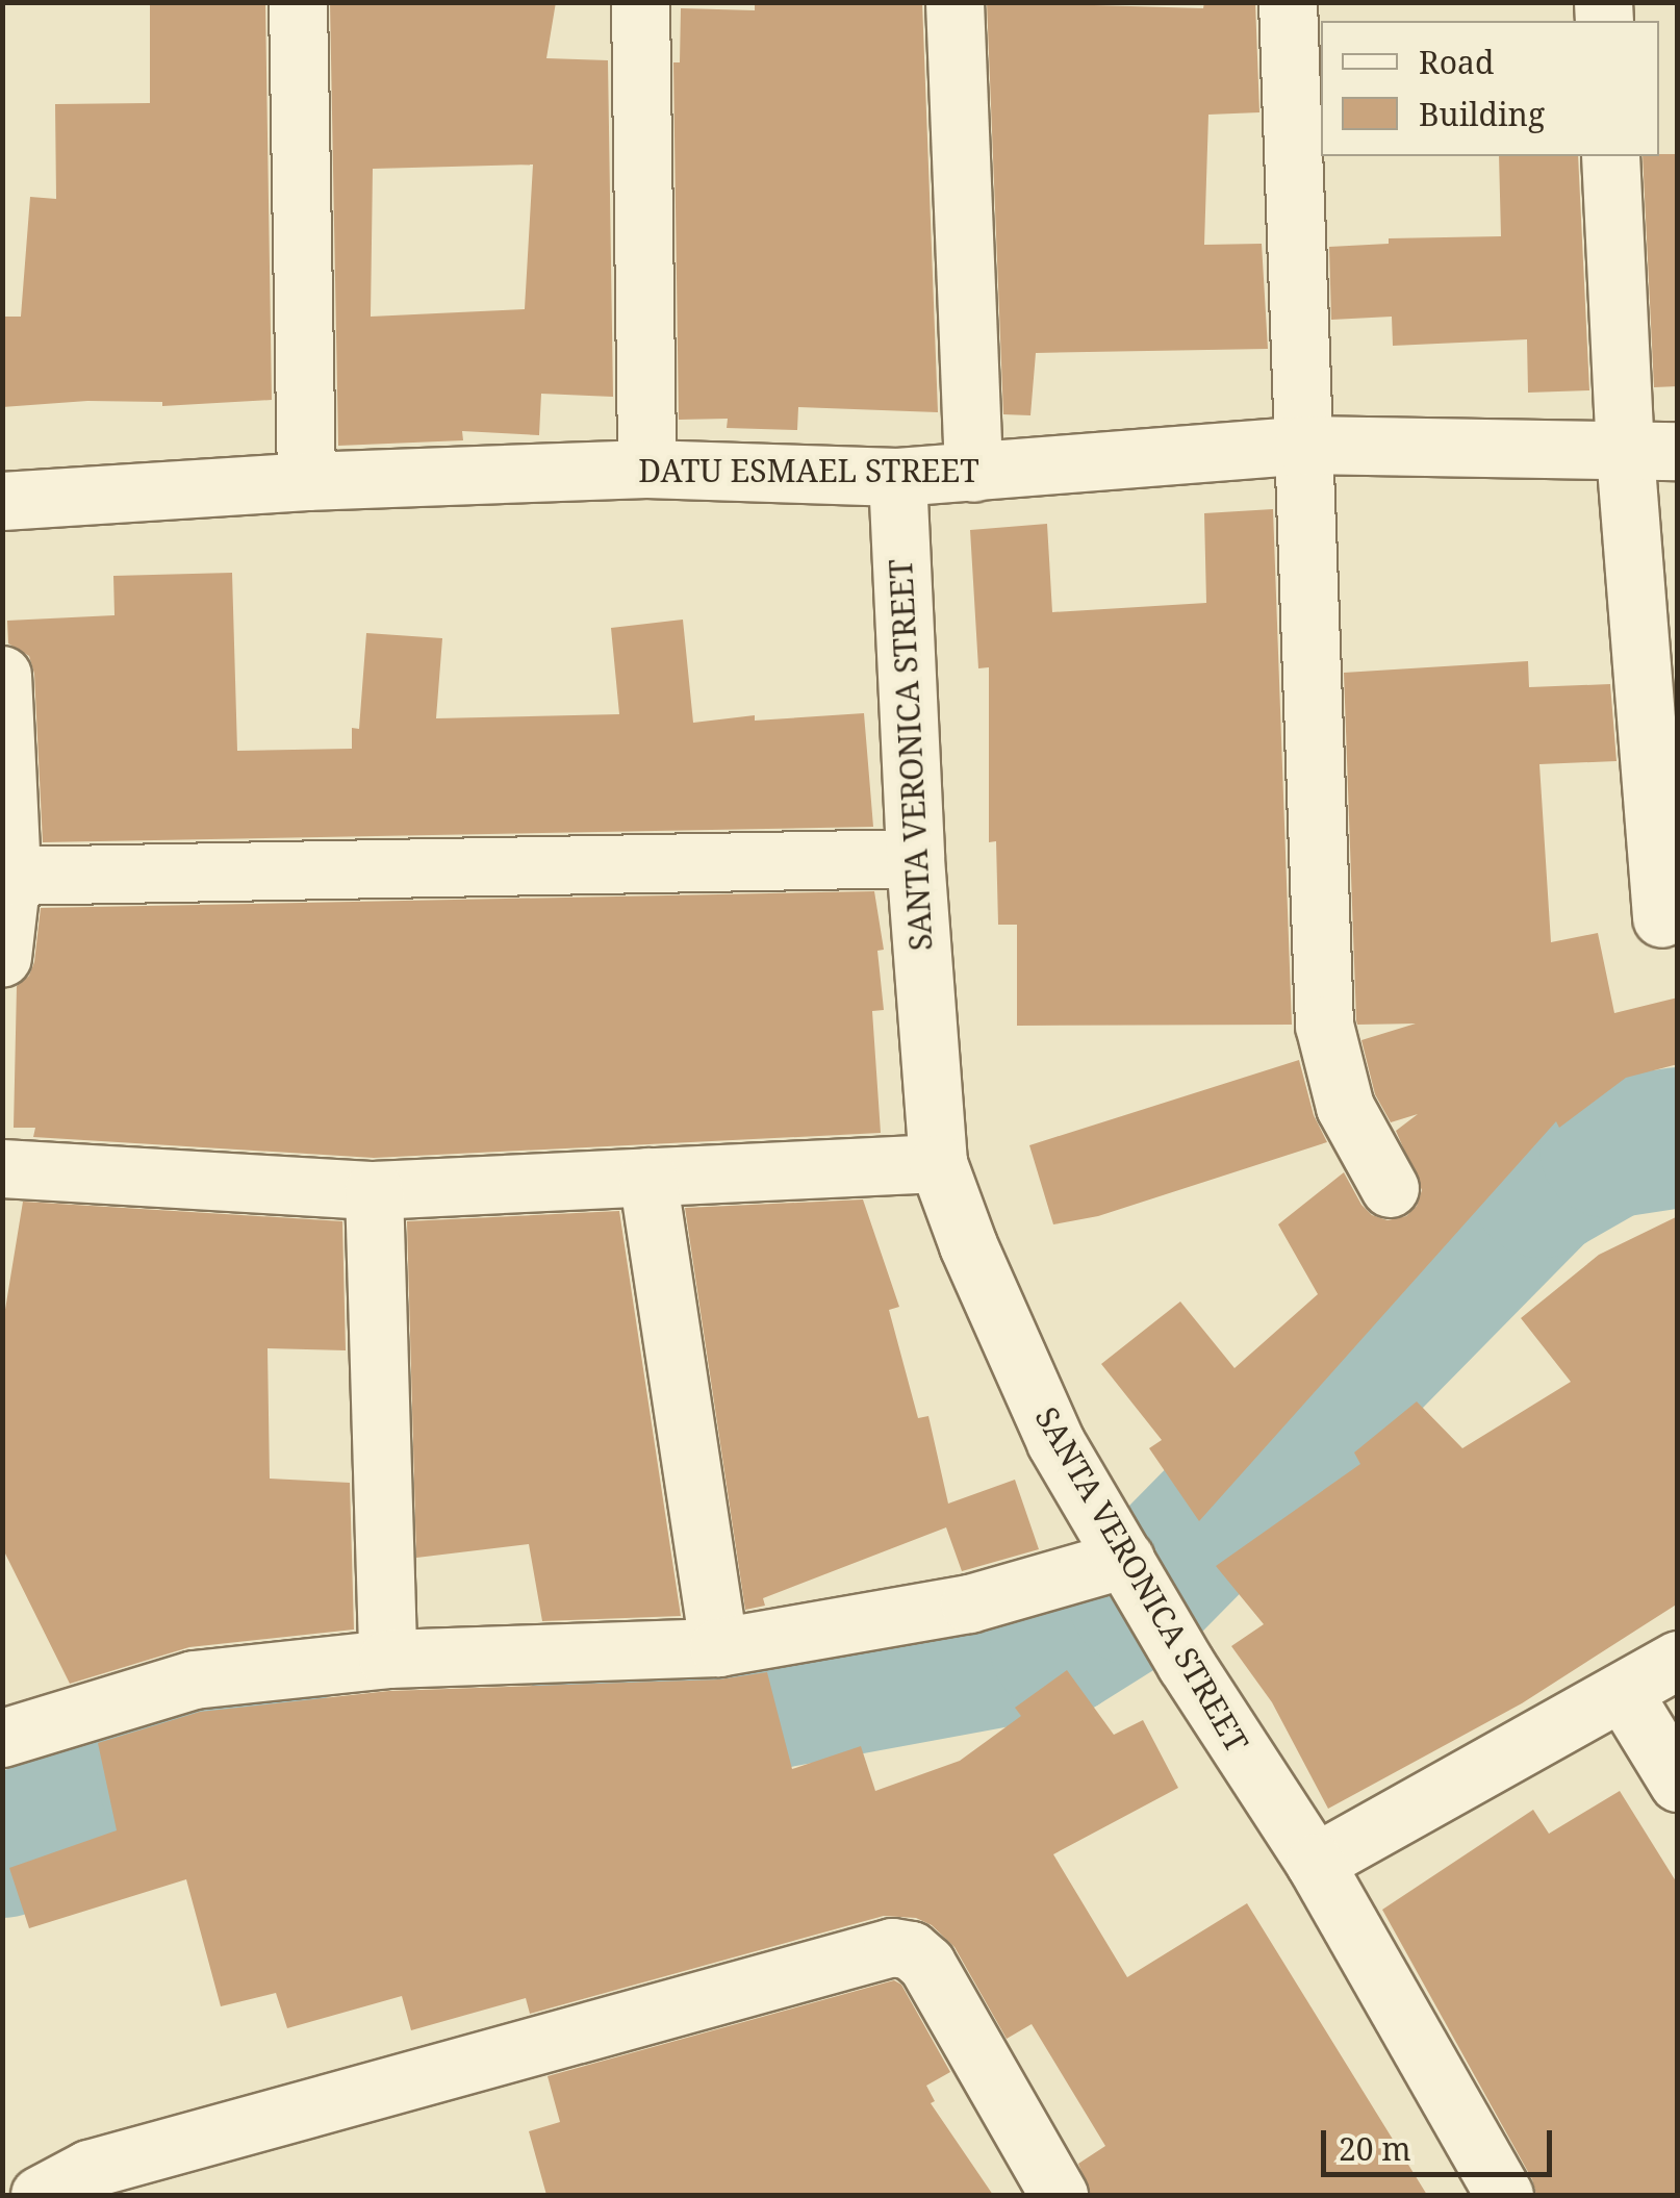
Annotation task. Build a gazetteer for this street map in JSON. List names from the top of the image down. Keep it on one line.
{"streets":{"street":["DATU ESMAEL STREET","SANTA VERONICA STREET"]},"crossings":[["DATU ESMAEL STREET","SANTA VERONICA STREET"]],"legend":["Road","Building"],"scale_bar":"20 m"}
